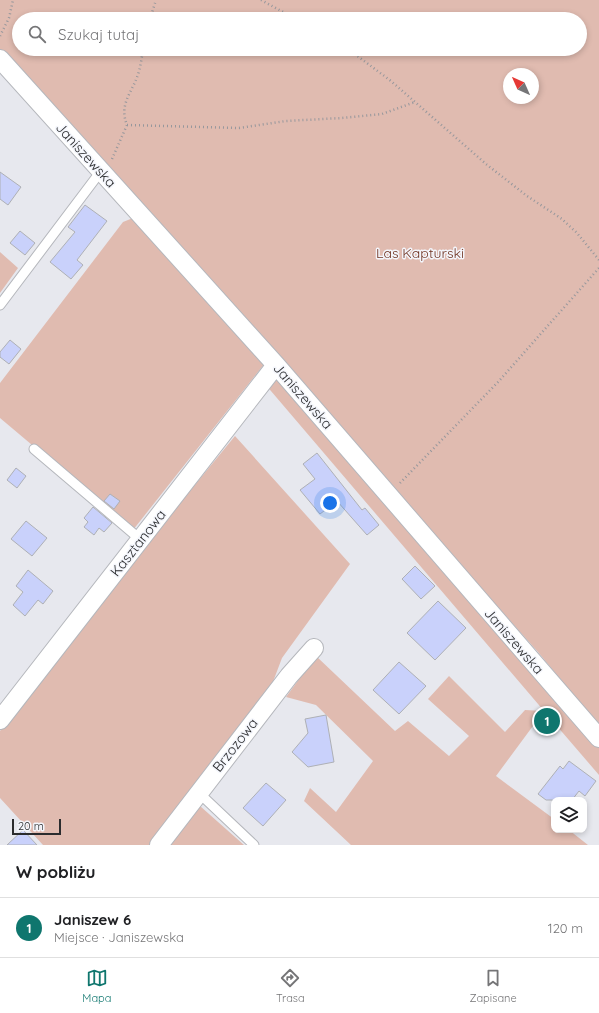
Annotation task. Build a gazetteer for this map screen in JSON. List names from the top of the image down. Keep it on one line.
{"streets":{"street":["Janiszewska","Kasztanowa","Brzozowa"]},"crossings":[["Janiszewska","Kasztanowa"]],"parks":["Las Kapturski"],"scale_bar":"20 m","north":"top left","page":{"search":"Szukaj tutaj","pins":"1","scale":"20 m","heading":"W pobliżu","list":[{"mark":"1","name":"Janiszew 6","note":"Miejsce · Janiszewska","value":"120 m"}],"nav":["Mapa","Trasa","Zapisane"]}}
